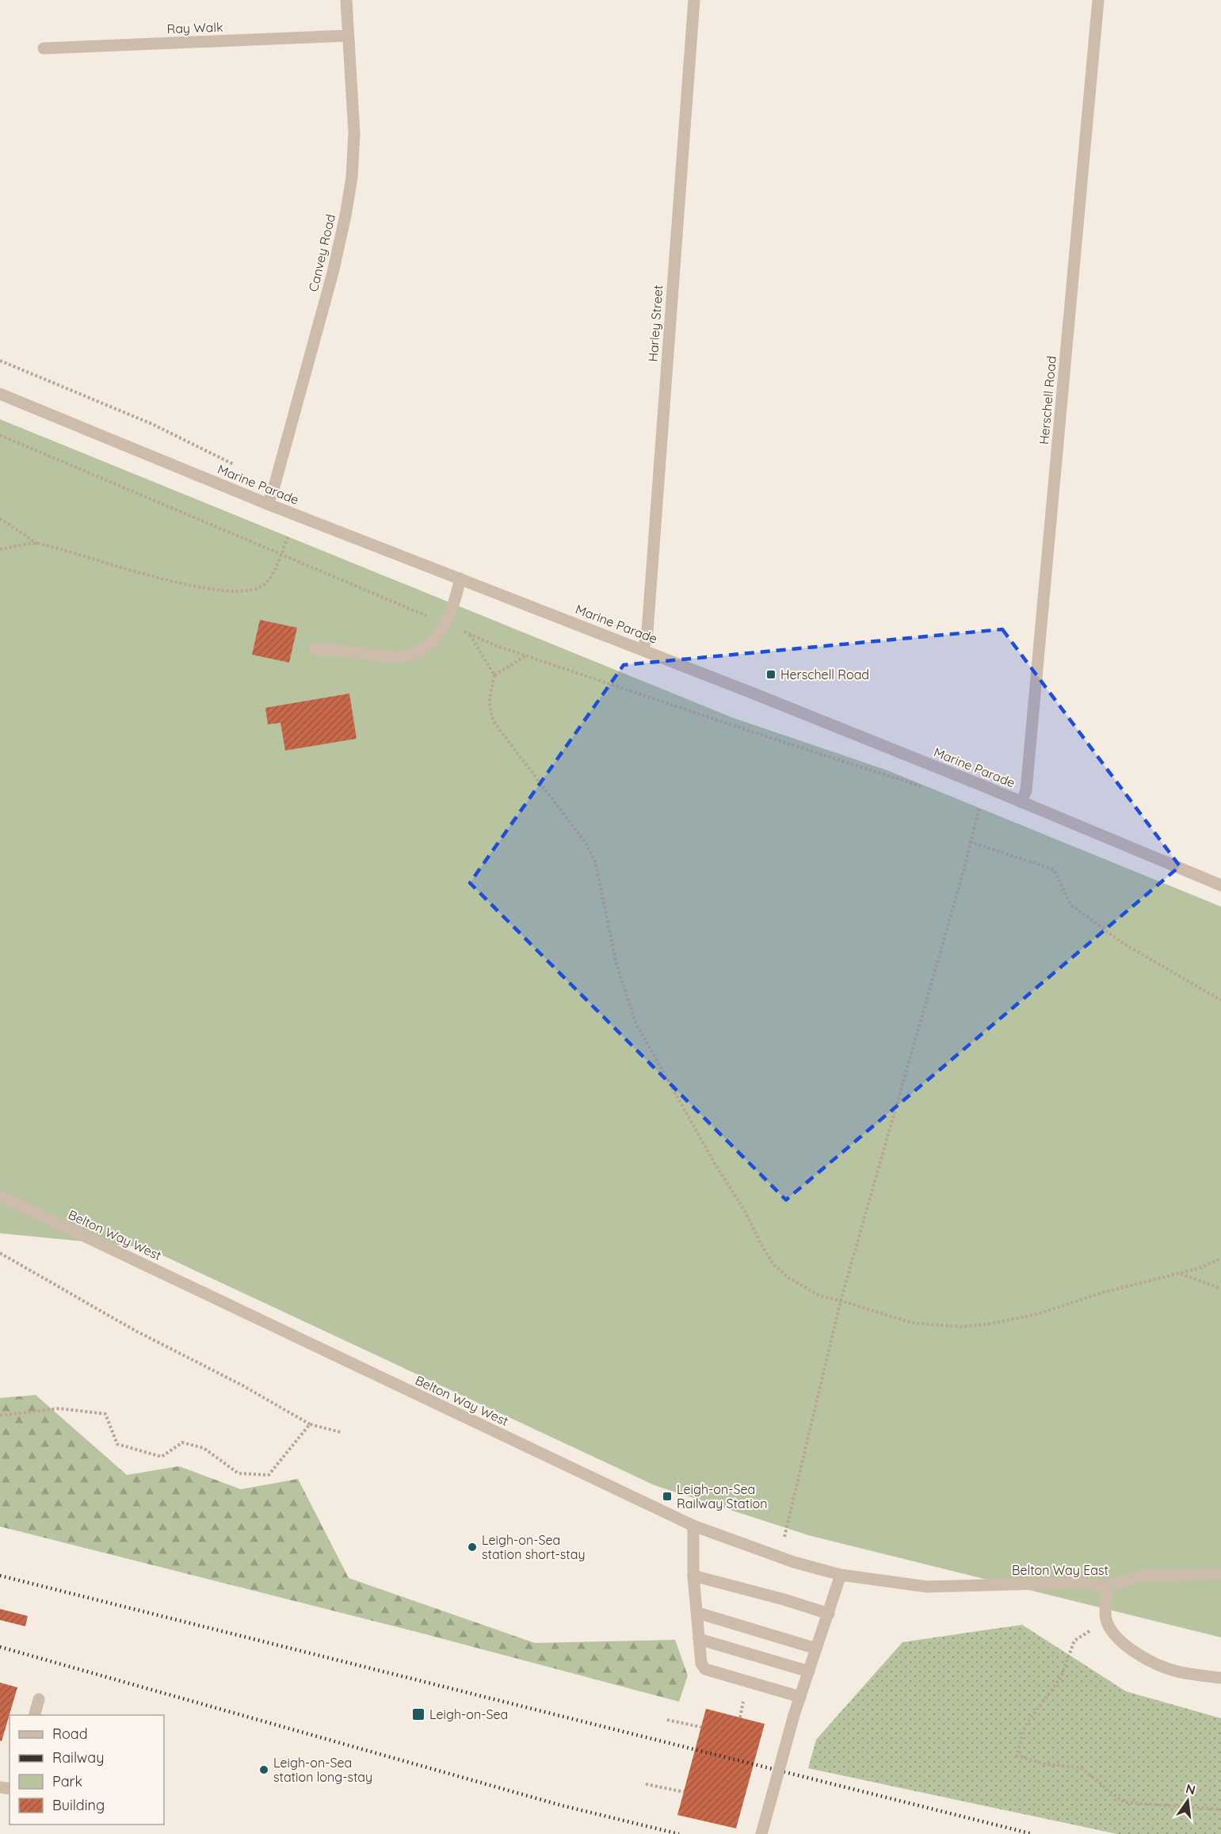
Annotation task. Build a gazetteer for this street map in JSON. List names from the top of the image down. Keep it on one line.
{"streets":{"street":["Ray Walk","Canvey Road","Harley Street","Herschell Road","Marine Parade","Belton Way West","Belton Way East"]},"crossings":[["Ray Walk","Canvey Road"],["Canvey Road","Marine Parade"],["Harley Street","Marine Parade"],["Herschell Road","Marine Parade"],["Belton Way West","Belton Way East"]],"places":{"transit":["Herschell Road","Leigh-on-Sea Railway Station","Leigh-on-Sea"],"other":["Leigh-on-Sea station short-stay","Leigh-on-Sea station long-stay"]},"legend":["Road","Railway","Park","Building"],"north":"top"}
